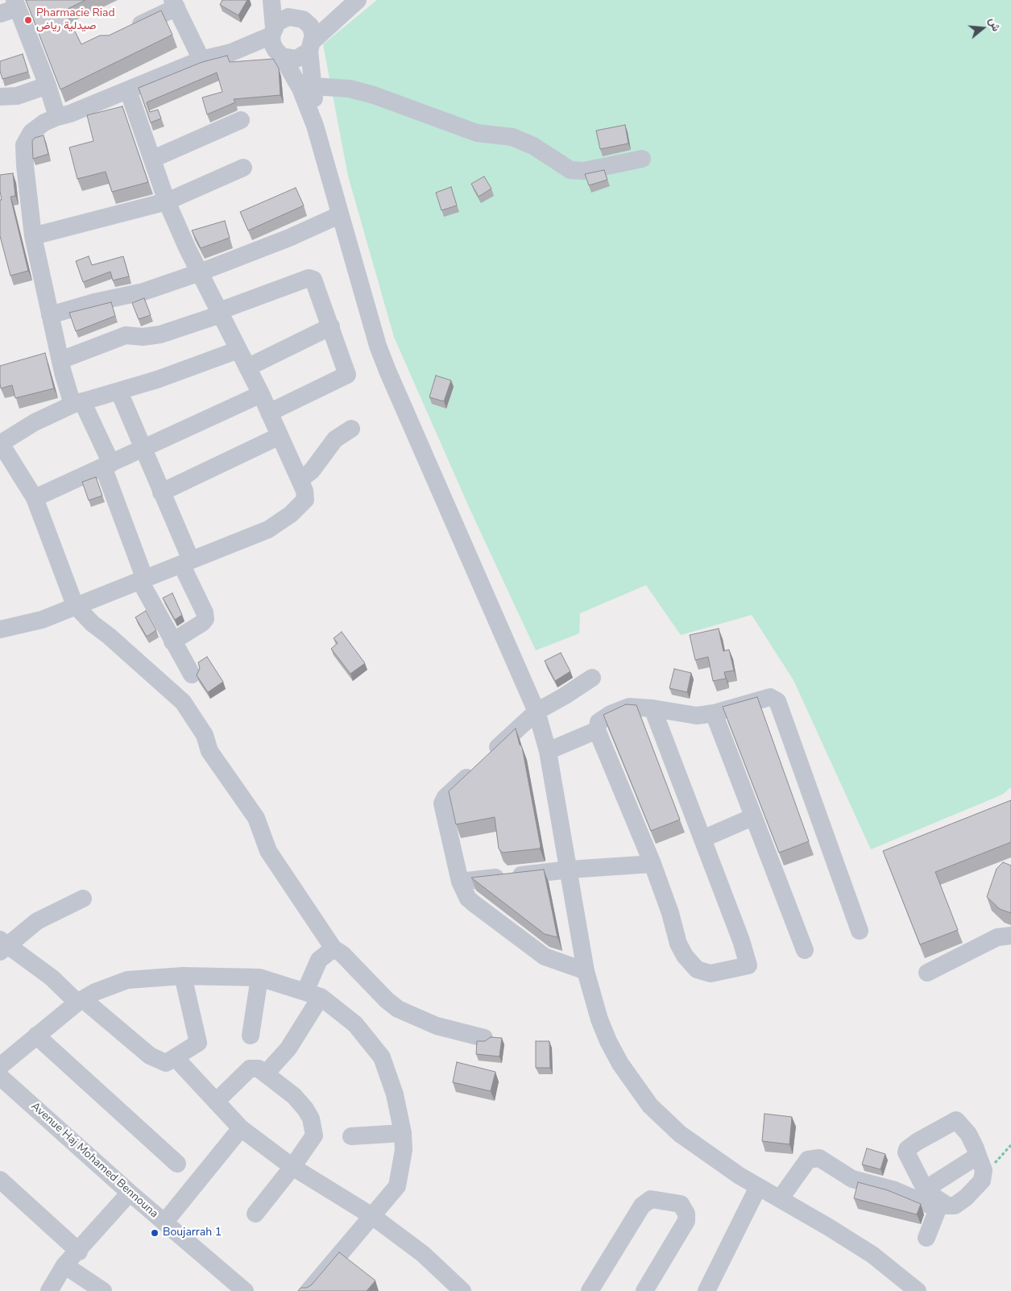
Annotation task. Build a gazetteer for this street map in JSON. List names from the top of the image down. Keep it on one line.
{"streets":{"street":["Avenue Haj Mohamed Bennouna"]},"places":["Pharmacie Riad صيدلية رياض","Boujarrah 1"],"north":"right"}
